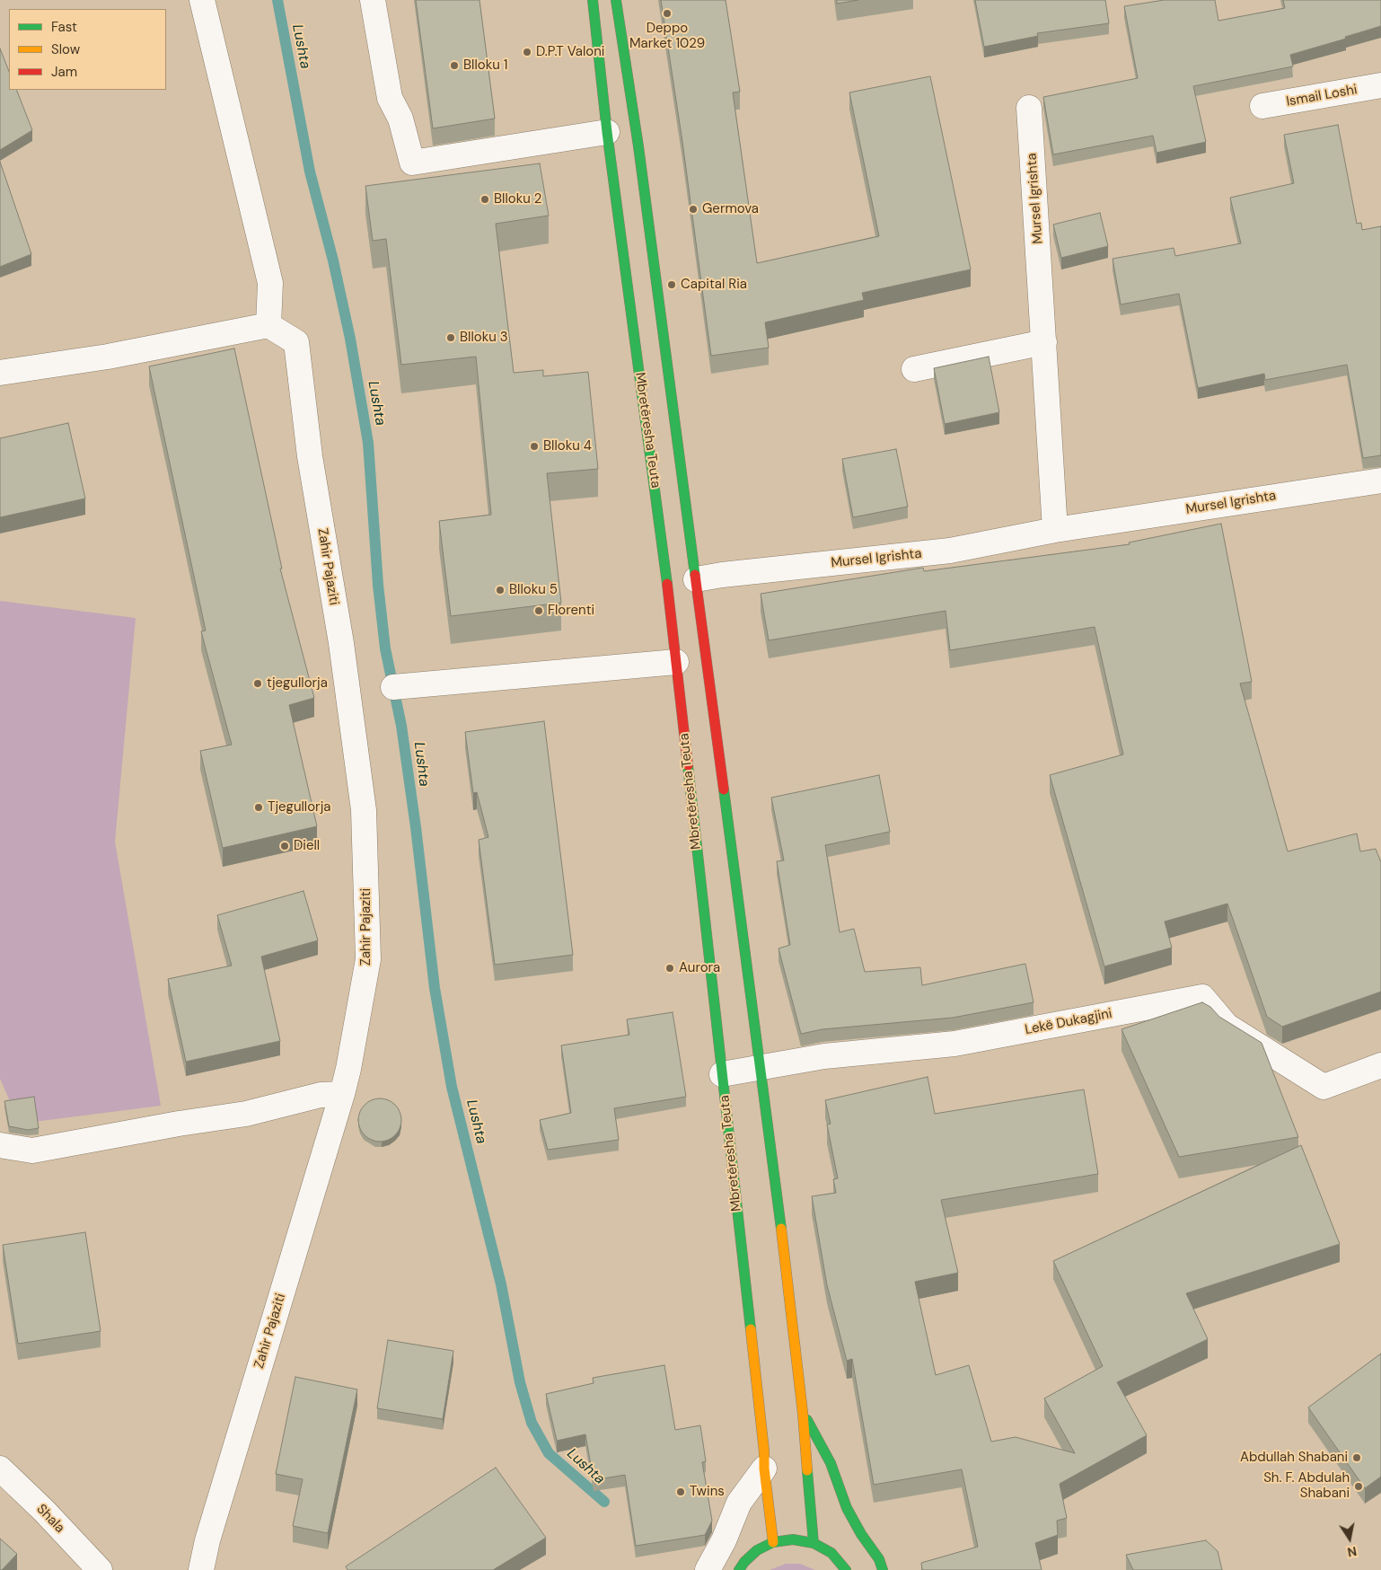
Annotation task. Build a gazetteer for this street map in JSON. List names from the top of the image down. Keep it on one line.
{"streets":{"main road":["Mbretëresha Teuta"],"street":["Ismail Loshi","Mursel Igrishta","Zahir Pajaziti","Lekë Dukagjini","Shala"]},"crossings":[["Mbretëresha Teuta","Lekë Dukagjini"]],"water":["Lushta"],"places":["Deppo Market 1029","D.P.T Valoni","Blloku 1","Blloku 2","Germova","Capital Ria","Blloku 3","Blloku 4","Blloku 5","Florenti","tjegullorja","Tjegullorja","Diell","Aurora","Abdullah Shabani","Sh. F. Abdulah Shabani","Twins"],"legend":["Fast","Slow","Jam"],"north":"bottom"}
